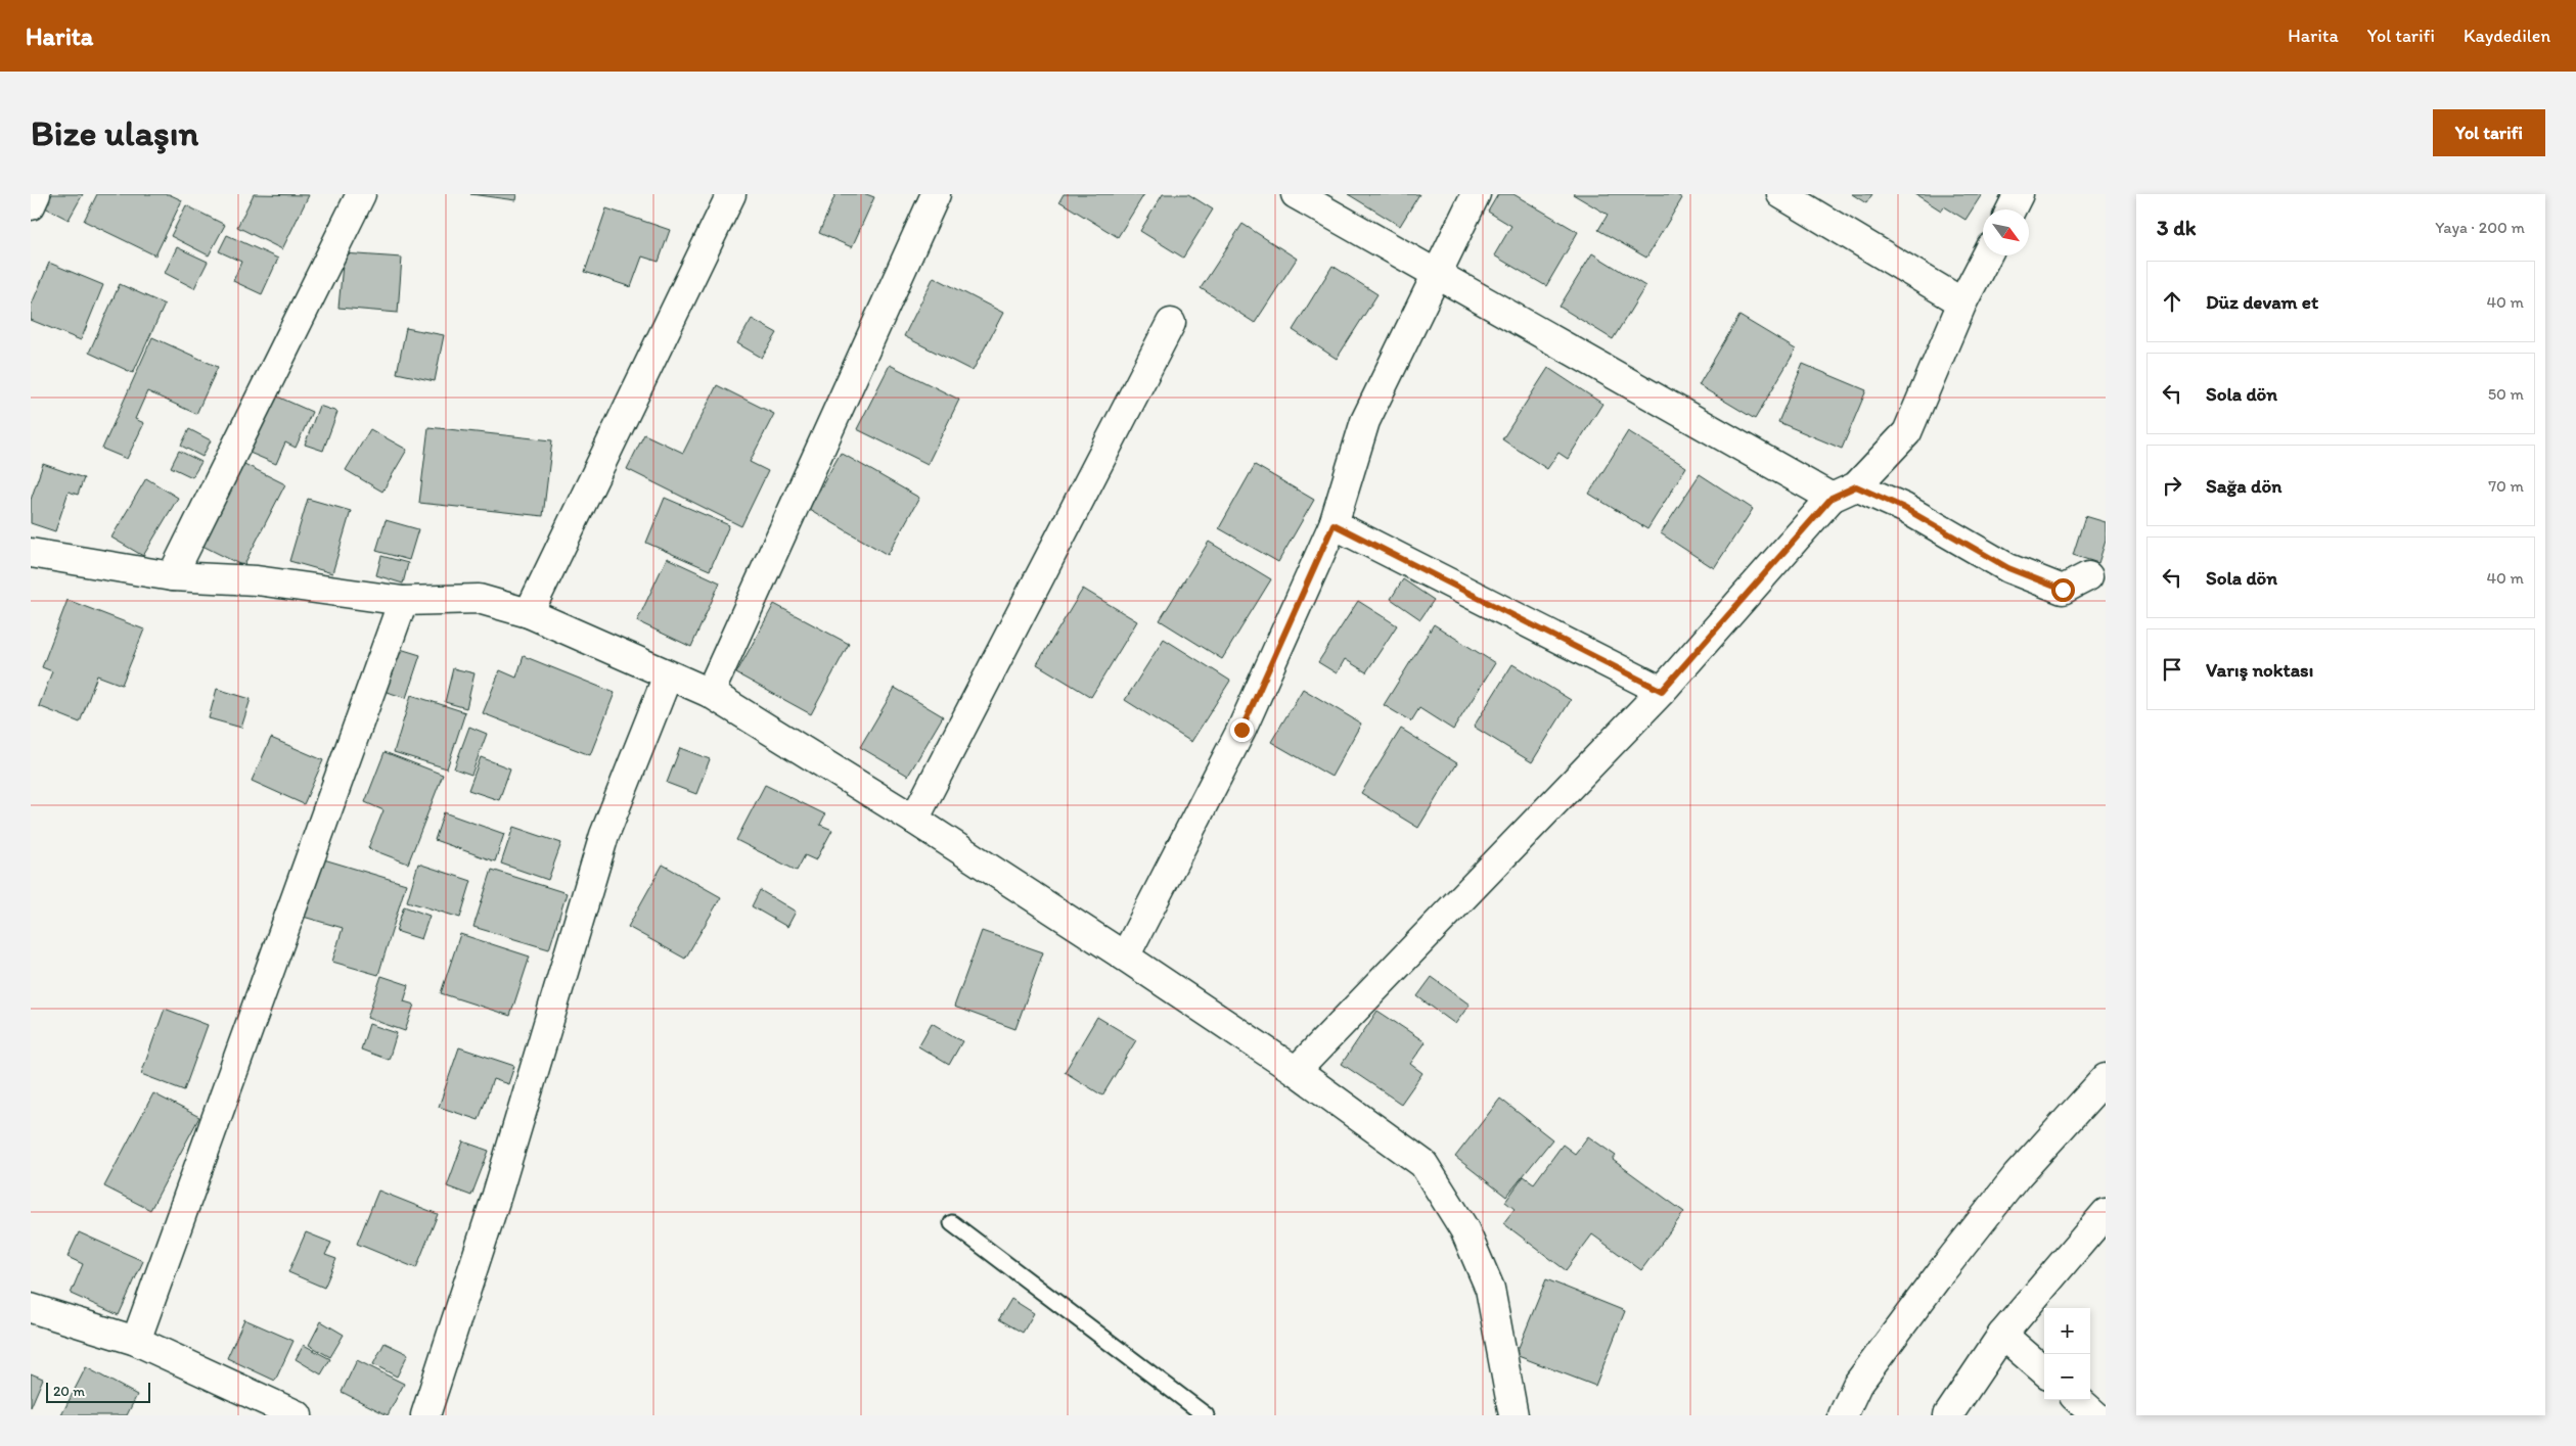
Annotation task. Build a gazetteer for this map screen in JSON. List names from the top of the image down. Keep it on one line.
{"scale_bar":"20 m","north":"bottom right","page":{"header":"Harita","nav":["Harita","Yol tarifi","Kaydedilen"],"buttons":"Yol tarifi","title":"Bize ulaşın","heading":["3 dk","Yaya · 200 m"],"list":[["Düz devam et","40 m"],["Sola dön","50 m"],["Sağa dön","70 m"],["Sola dön","40 m"],"Varış noktası"],"map_buttons":["+","−"],"scale":"20 m"}}
